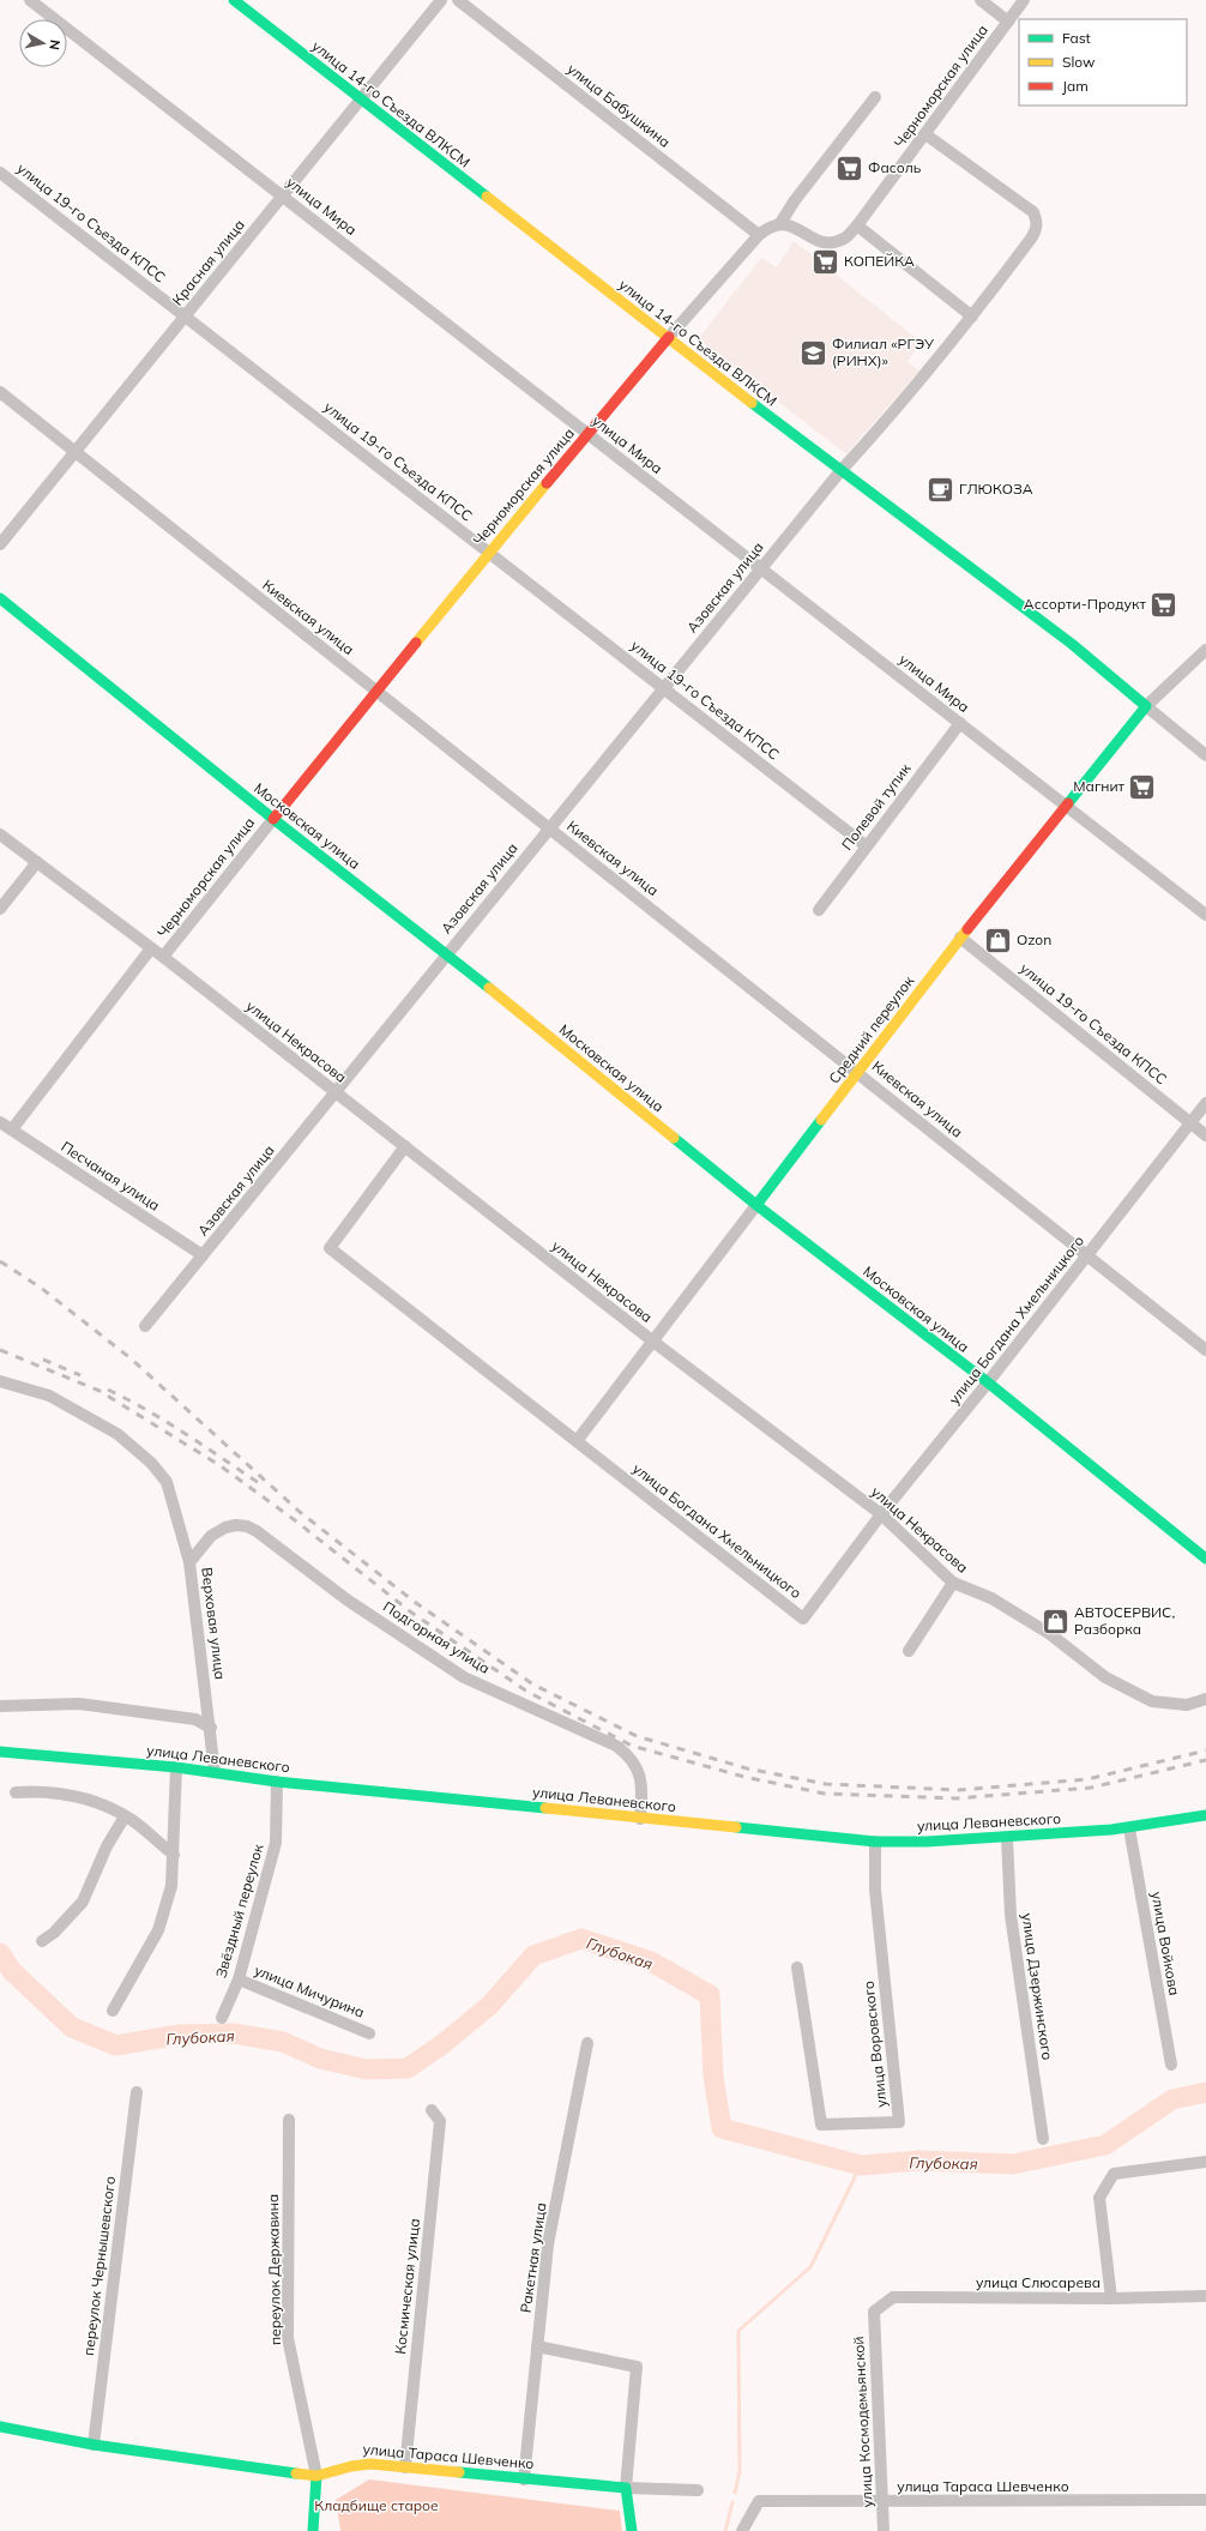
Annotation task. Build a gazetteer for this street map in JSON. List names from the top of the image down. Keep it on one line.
{"streets":{"street":["Черноморская улица","улица 14-го Съезда ВЛКСМ","улица Бабушкина","улица Мира","улица 19-го Съезда КПСС","Красная улица","Азовская улица","Киевская улица","Полевой тупик","Московская улица","Средний переулок","улица Некрасова","Песчаная улица","улица Богдана Хмельницкого","Верховая улица","Подгорная улица","улица Леваневского","Звёздный переулок","улица Войкова","улица Дзержинского","улица Мичурина","улица Воровского","Ракетная улица","переулок Чернышевского","переулок Державина","улица Слюсарева","Космическая улица","улица Космодемьянской","улица Тараса Шевченко"]},"crossings":[["Черноморская улица","улица 14-го Съезда ВЛКСМ"],["Черноморская улица","улица Бабушкина"],["Черноморская улица","улица Мира"],["Черноморская улица","улица 19-го Съезда КПСС"],["Черноморская улица","Азовская улица"],["Черноморская улица","Киевская улица"],["Черноморская улица","Московская улица"],["Черноморская улица","улица Некрасова"],["Черноморская улица","Песчаная улица"],["улица 14-го Съезда ВЛКСМ","Красная улица"],["улица 14-го Съезда ВЛКСМ","Азовская улица"],["улица 14-го Съезда ВЛКСМ","Средний переулок"],["улица Мира","Красная улица"],["улица Мира","Азовская улица"],["улица Мира","Полевой тупик"],["улица Мира","Средний переулок"],["улица 19-го Съезда КПСС","Красная улица"],["улица 19-го Съезда КПСС","Азовская улица"],["улица 19-го Съезда КПСС","Полевой тупик"],["улица 19-го Съезда КПСС","Средний переулок"],["улица 19-го Съезда КПСС","улица Богдана Хмельницкого"],["Красная улица","Киевская улица"],["Азовская улица","Киевская улица"],["Азовская улица","Московская улица"],["Азовская улица","улица Некрасова"],["Азовская улица","Песчаная улица"],["Киевская улица","Средний переулок"],["Киевская улица","улица Богдана Хмельницкого"],["Московская улица","Средний переулок"],["Московская улица","улица Богдана Хмельницкого"],["Средний переулок","улица Некрасова"],["Средний переулок","улица Богдана Хмельницкого"],["улица Некрасова","улица Богдана Хмельницкого"],["Верховая улица","Подгорная улица"],["Верховая улица","улица Леваневского"],["Подгорная улица","улица Леваневского"],["улица Леваневского","Звёздный переулок"],["улица Леваневского","улица Войкова"],["улица Леваневского","улица Дзержинского"],["улица Леваневского","улица Воровского"],["Звёздный переулок","улица Мичурина"],["Ракетная улица","улица Тараса Шевченко"],["переулок Чернышевского","улица Тараса Шевченко"],["переулок Державина","улица Тараса Шевченко"],["улица Слюсарева","улица Космодемьянской"],["Космическая улица","улица Тараса Шевченко"],["улица Космодемьянской","улица Тараса Шевченко"]],"water":["Глубокая"],"parks":["Кладбище старое"],"places":{"supermarket":["Фасоль","КОПЕЙКА","Ассорти-Продукт","Магнит"],"school or university":["Филиал «РГЭУ (РИНХ)»"],"cafe":["ГЛЮКОЗА"],"shop":["Ozon","АВТОСЕРВИС, Разборка"]},"legend":["Fast","Slow","Jam"],"north":"right"}
